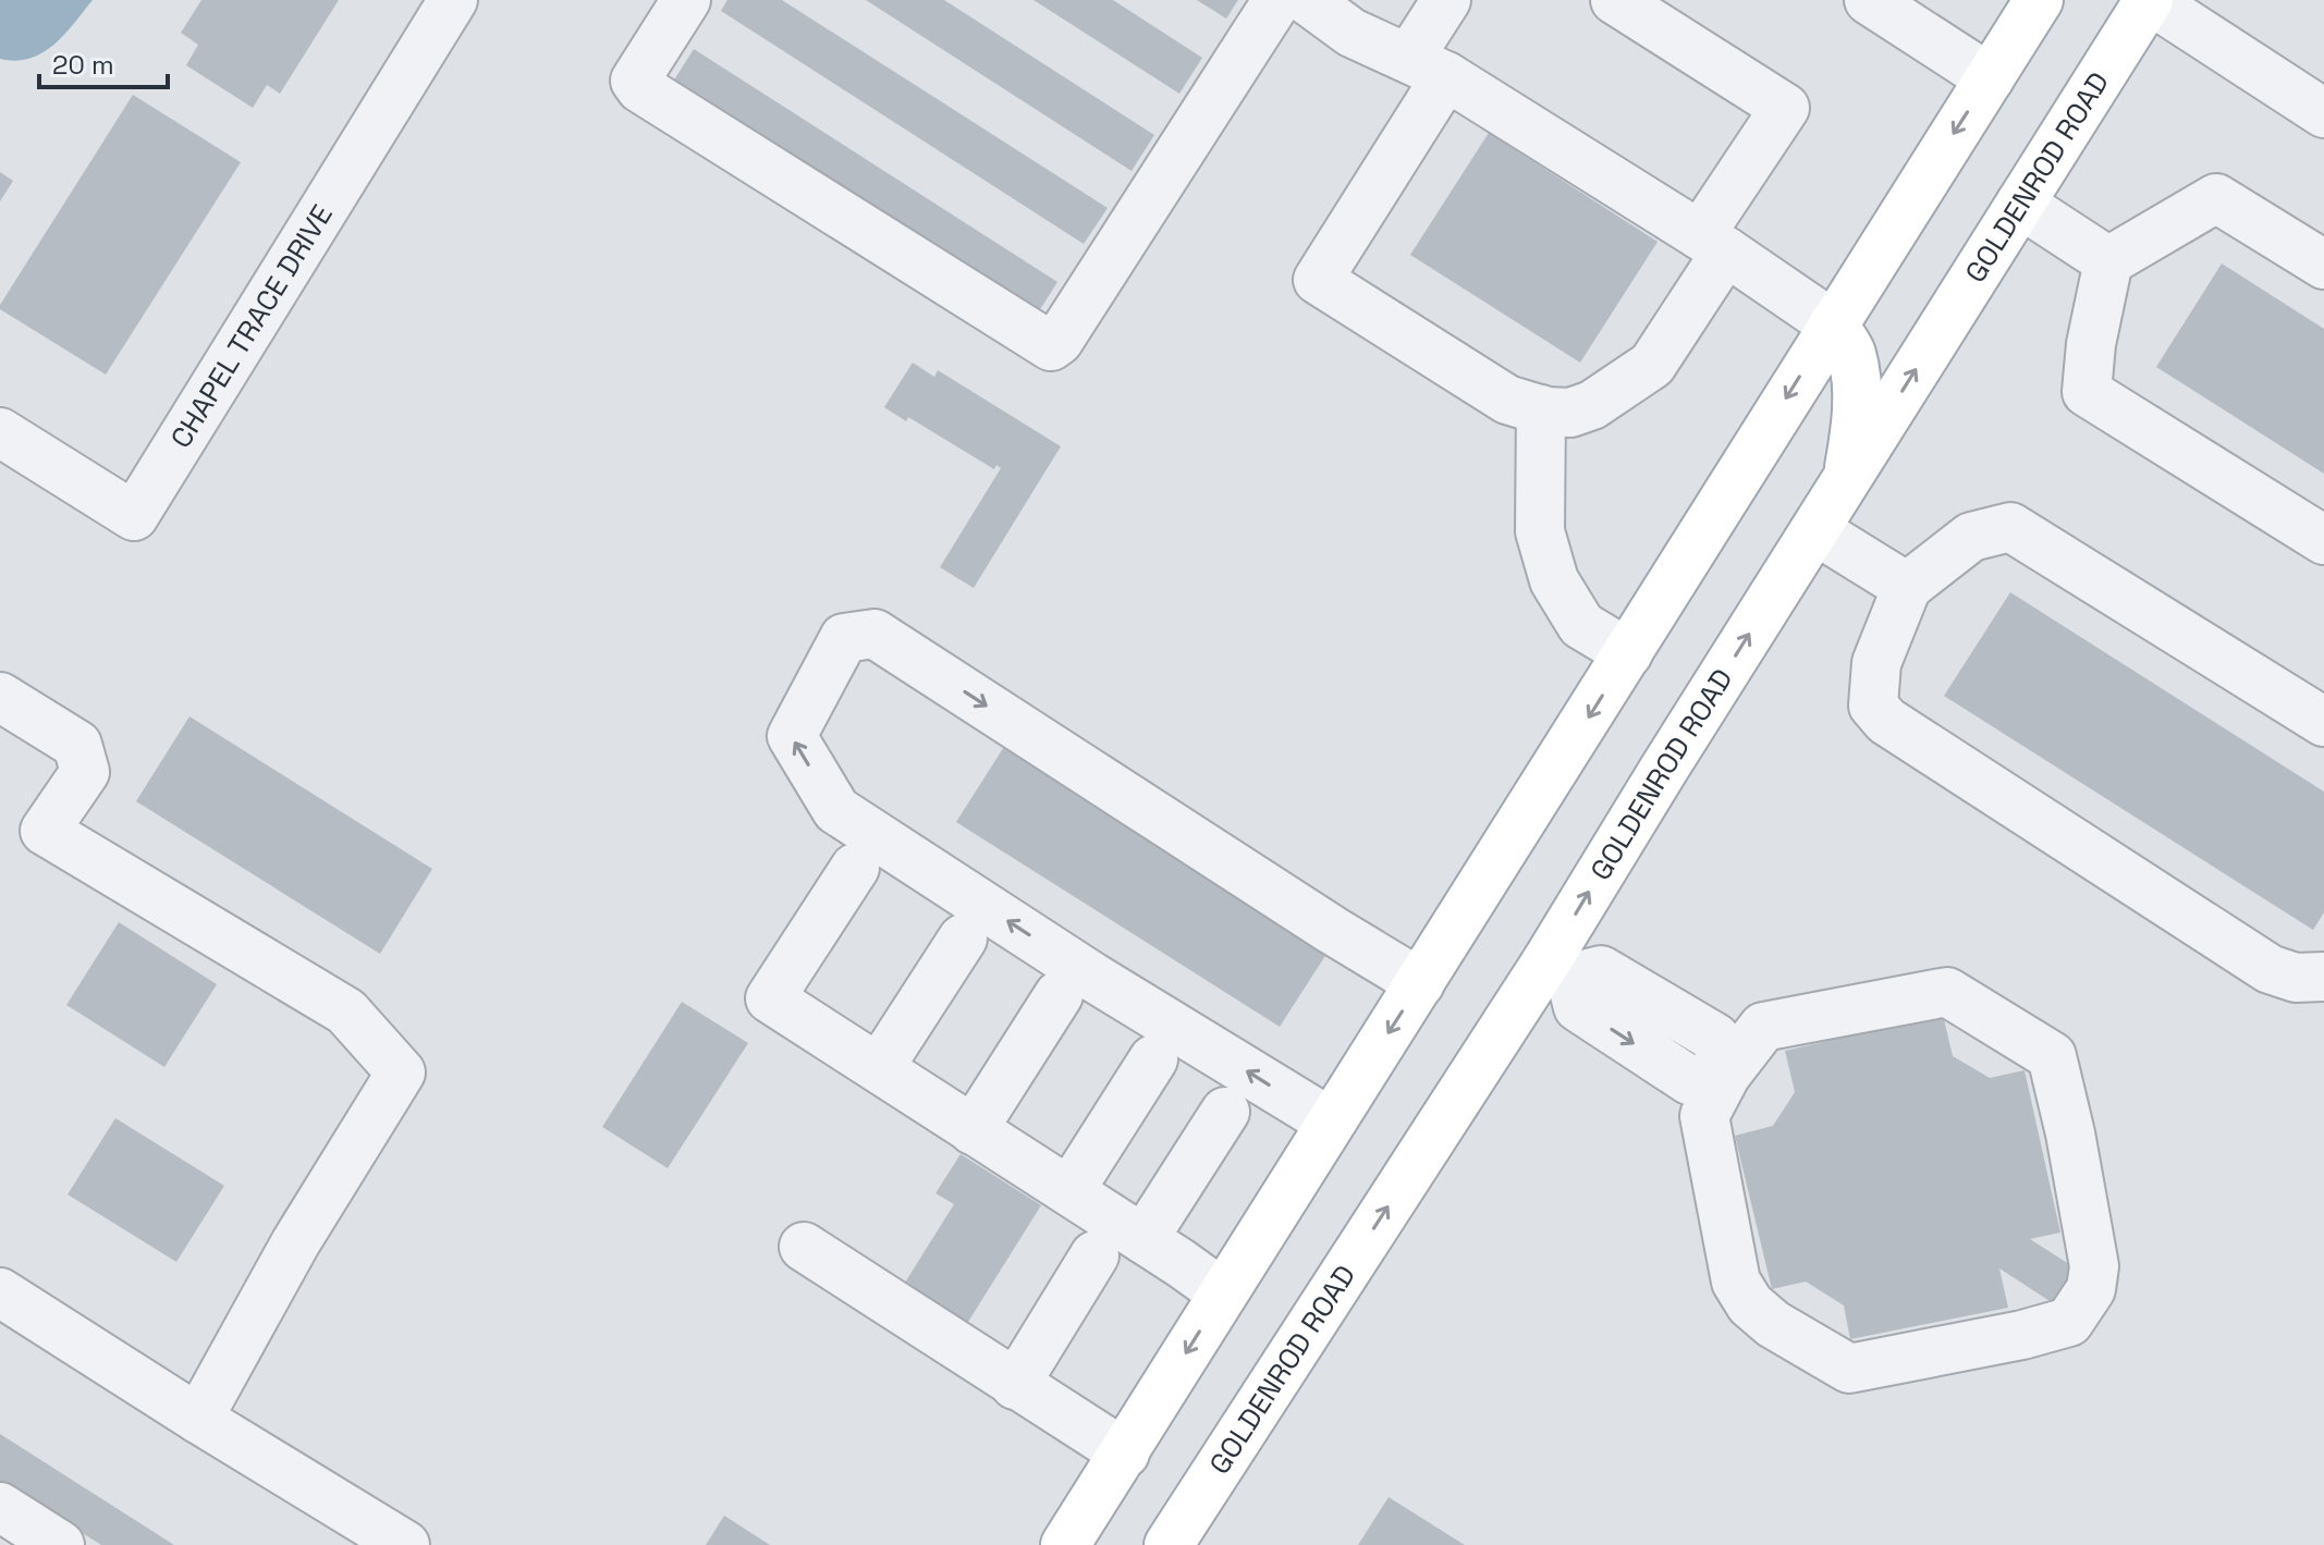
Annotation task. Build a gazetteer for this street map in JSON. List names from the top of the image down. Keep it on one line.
{"streets":{"main road":["GOLDENROD ROAD"],"lane":["CHAPEL TRACE DRIVE"]},"scale_bar":"20 m"}
